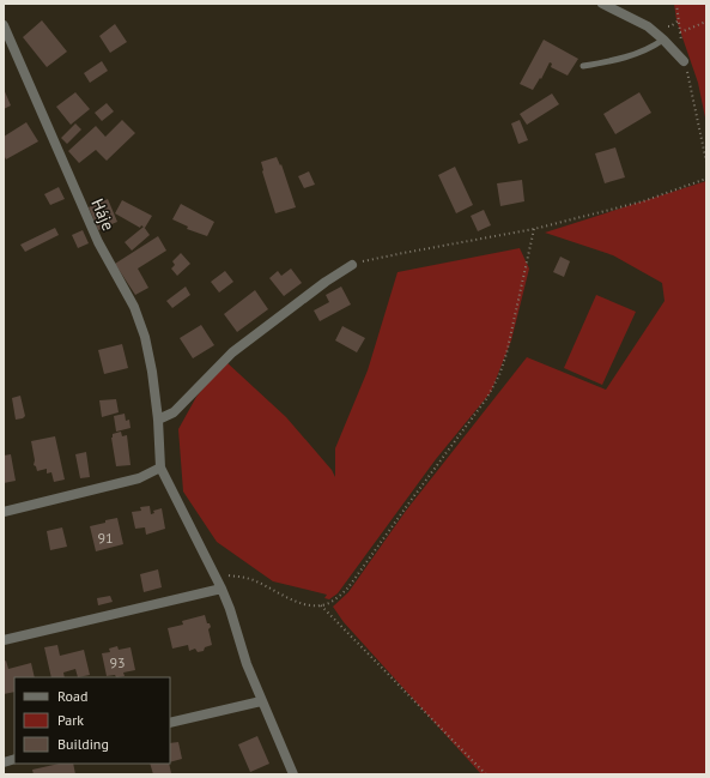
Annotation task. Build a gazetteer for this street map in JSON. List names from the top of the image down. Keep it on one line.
{"streets":{"street":["Háje"]},"house_numbers":["91","93"],"legend":["Road","Park","Building"]}
